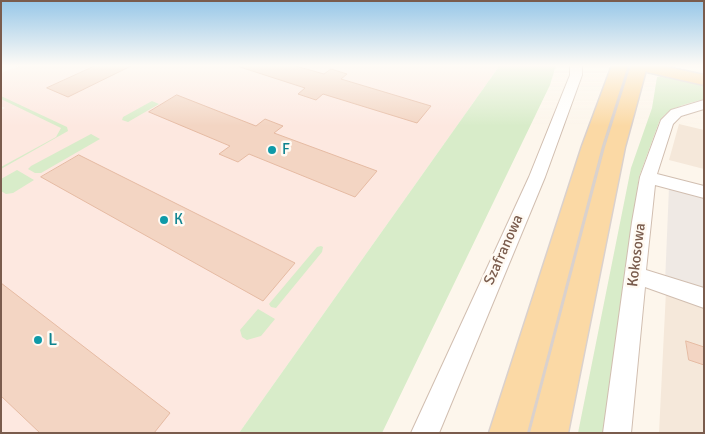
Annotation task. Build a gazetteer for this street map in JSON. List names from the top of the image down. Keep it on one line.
{"streets":{"street":["Szafranowa","Kokosowa"]},"places":["F","K","L"]}
